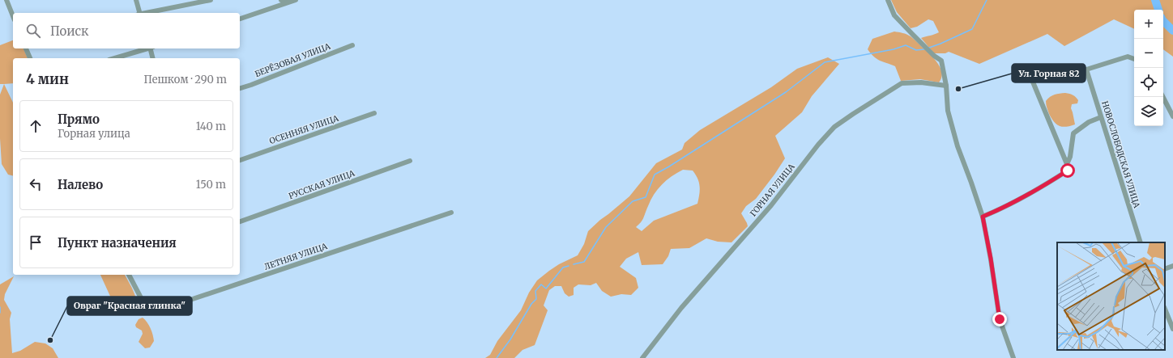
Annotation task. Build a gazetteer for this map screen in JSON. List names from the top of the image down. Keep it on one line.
{"streets":{"street":["БЕРЁЗОВАЯ УЛИЦА","ОСЕННЯЯ УЛИЦА","НОВОСЛОБОДСКАЯ УЛИЦА","РУССКАЯ УЛИЦА","ГОРНАЯ УЛИЦА","ЛЕТНЯЯ УЛИЦА"]},"places":["Ул. Горная 82","Овраг \"Красная глинка\""],"page":{"map_buttons":["+","−"],"search":"Поиск","heading":["4 мин","Пешком · 290 m"],"list":[["Прямо","Горная улица","140 m"],["Налево","150 m"],"Пункт назначения"]}}
